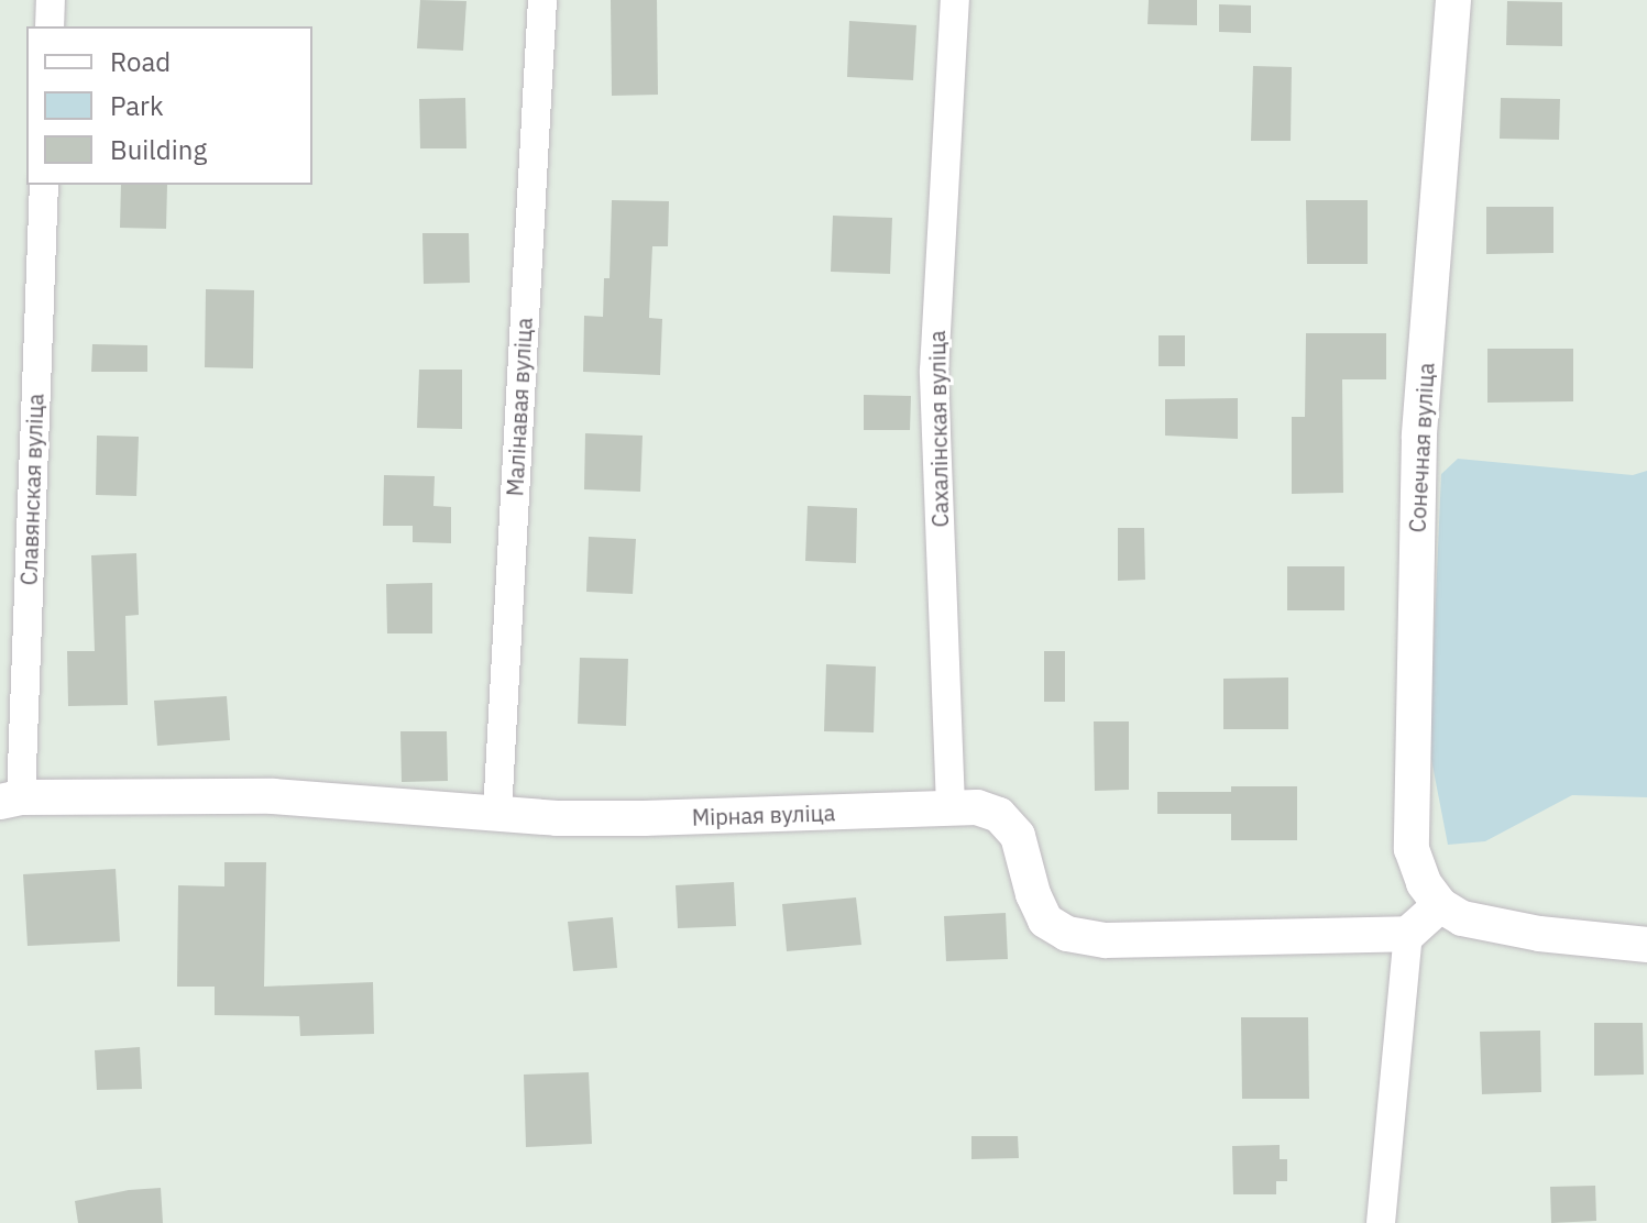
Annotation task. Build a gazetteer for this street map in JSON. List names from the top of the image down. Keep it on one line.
{"streets":{"street":["Малінавая вуліца","Сахалінская вуліца","Сонечная вуліца","Славянская вуліца","Мірная вуліца"]},"crossings":[["Малінавая вуліца","Мірная вуліца"],["Сахалінская вуліца","Мірная вуліца"],["Славянская вуліца","Мірная вуліца"]],"legend":["Road","Park","Building"]}
